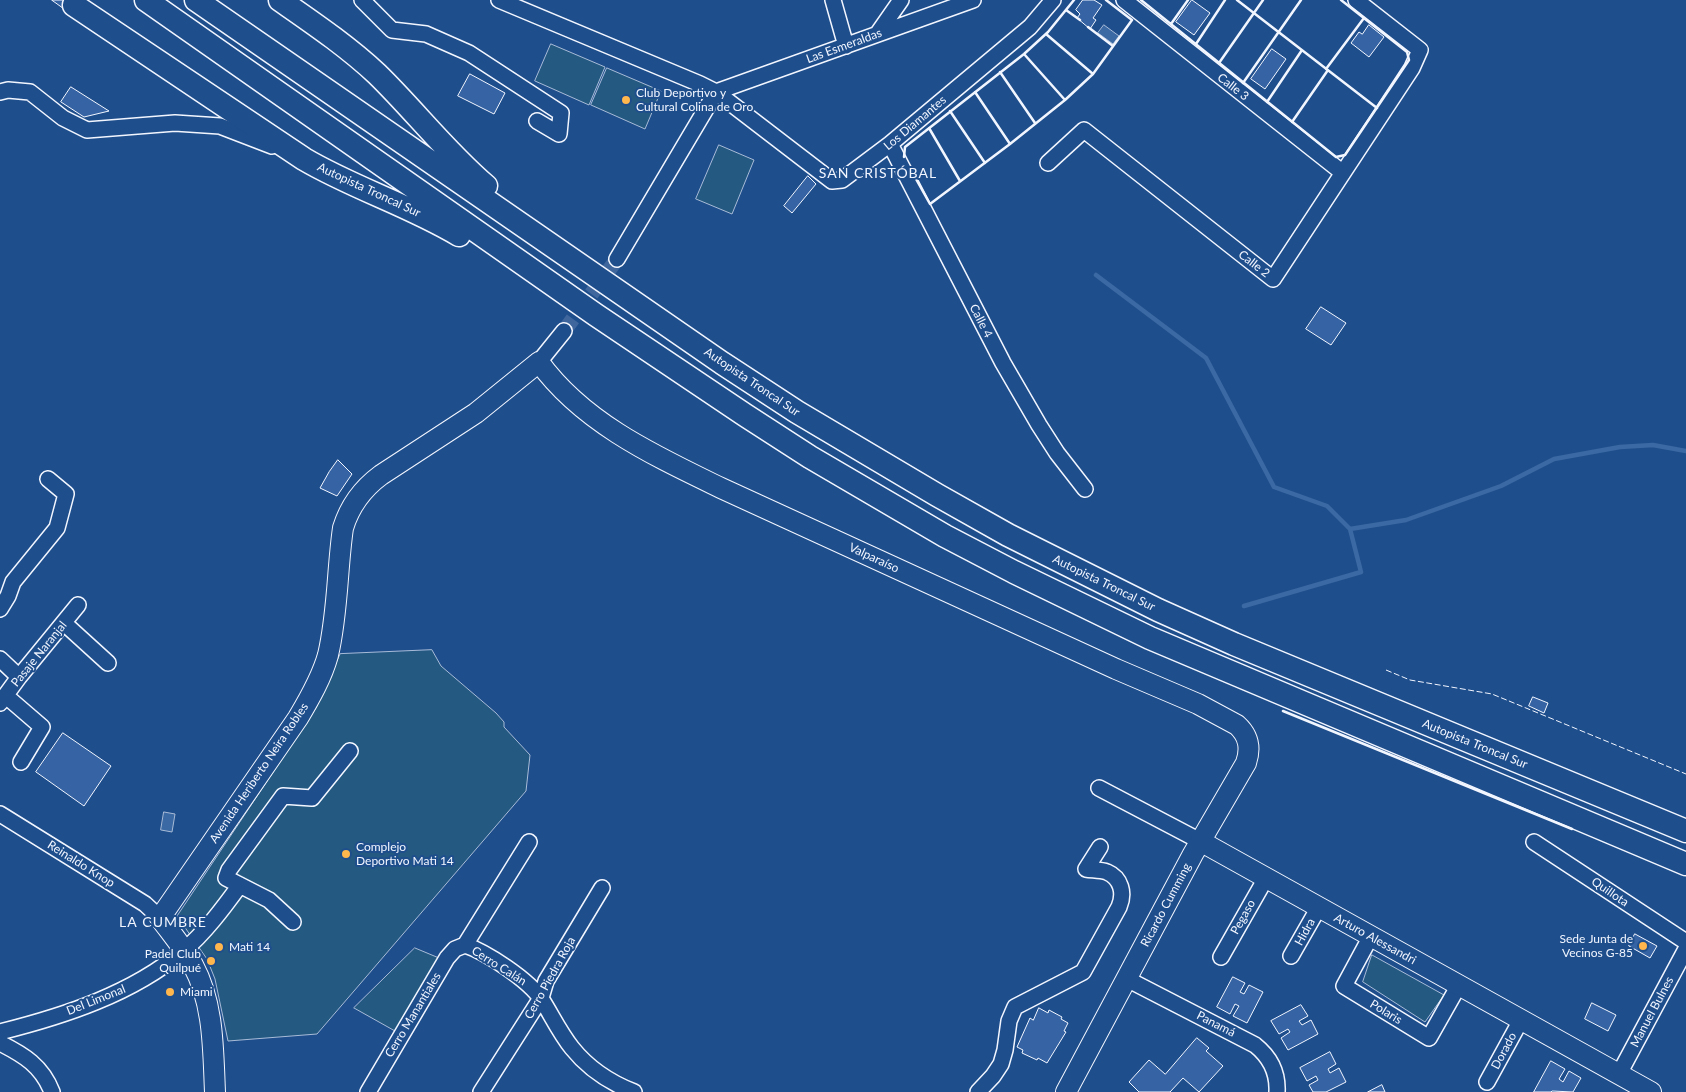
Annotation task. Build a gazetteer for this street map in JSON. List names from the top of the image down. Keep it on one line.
{"streets":{"highway":["Autopista Troncal Sur"],"main road":["Valparaíso","Avenida Heriberto Neira Robles","Ricardo Cumming","Arturo Alessandri"],"street":["Las Esmeraldas","Calle 3","Los Diamantes","Calle 2","Calle 4","Pasaje Naranjal","Reinaldo Knop","Quillota","Pegaso","Hidra","Cerro Calán","Cerro Piedra Roja","Del Limonal","Polaris","Manuel Bulnes","Cerro Manantiales","Panamá","Dorado"]},"crossings":[["Las Esmeraldas","Los Diamantes"],["Calle 3","Calle 2"],["Los Diamantes","Calle 4"],["Valparaíso","Avenida Heriberto Neira Robles"],["Valparaíso","Ricardo Cumming"],["Avenida Heriberto Neira Robles","Reinaldo Knop"],["Ricardo Cumming","Arturo Alessandri"],["Ricardo Cumming","Panamá"],["Pegaso","Arturo Alessandri"],["Hidra","Arturo Alessandri"],["Arturo Alessandri","Polaris"],["Arturo Alessandri","Manuel Bulnes"],["Arturo Alessandri","Dorado"],["Cerro Calán","Cerro Piedra Roja"],["Cerro Calán","Cerro Manantiales"]],"districts":["SAN CRISTÓBAL","LA CUMBRE"],"places":["Club Deportivo y Cultural Colina de Oro","Complejo Deportivo Mati 14","Sede Junta de Vecinos G-85","Mati 14","Padel Club Quilpué","Miami"]}
